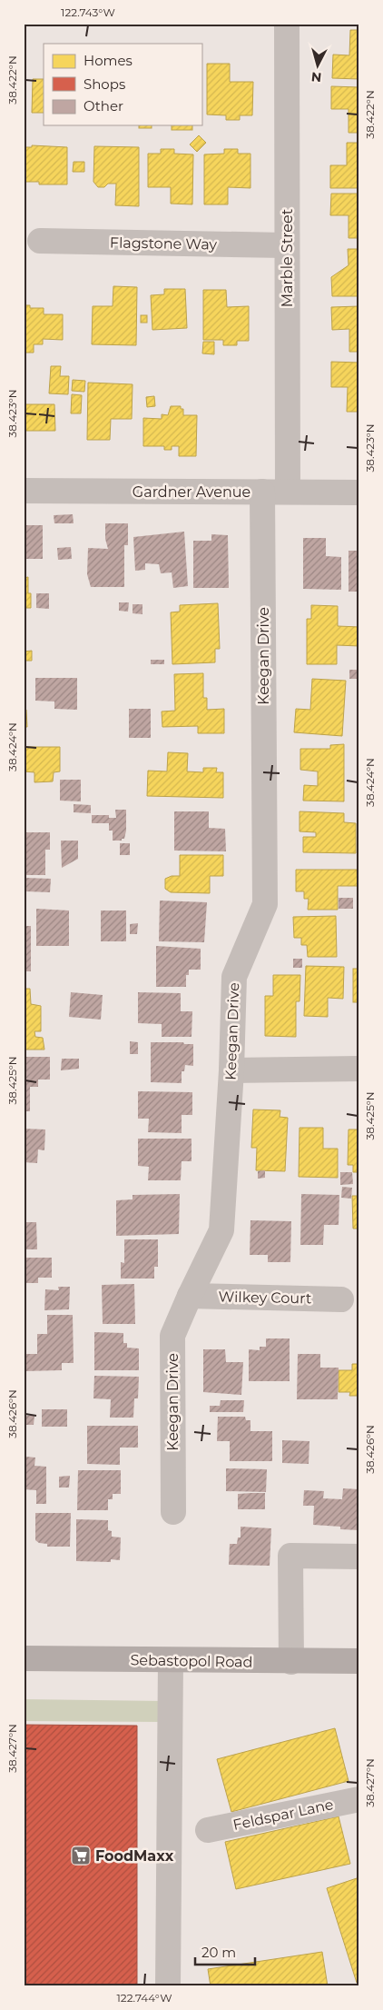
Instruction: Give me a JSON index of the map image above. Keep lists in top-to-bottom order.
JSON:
{
  "streets": {
    "main road": ["Sebastopol Road"],
    "street": [
      "Flagstone Way",
      "Marble Street",
      "Gardner Avenue",
      "Keegan Drive",
      "Wilkey Court",
      "Feldspar Lane"
    ]
  },
  "crossings": [
    ["Flagstone Way", "Marble Street"],
    ["Marble Street", "Gardner Avenue"],
    ["Gardner Avenue", "Keegan Drive"],
    ["Keegan Drive", "Wilkey Court"]
  ],
  "places": {
    "supermarket": ["FoodMaxx"]
  },
  "legend": ["Homes", "Shops", "Other"],
  "scale_bar": "20 m",
  "north": "bottom",
  "coordinates": [
    "122.743°W",
    "38.422°N",
    "38.423°N",
    "38.424°N",
    "38.425°N",
    "38.426°N",
    "38.427°N",
    "122.744°W"
  ]
}
